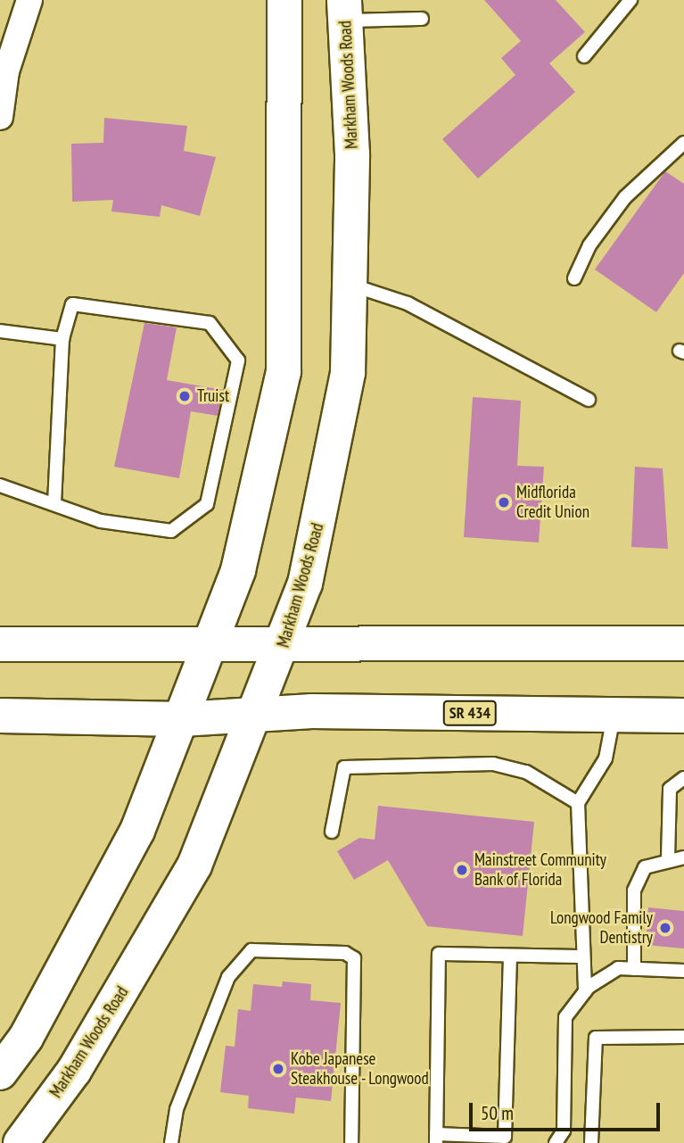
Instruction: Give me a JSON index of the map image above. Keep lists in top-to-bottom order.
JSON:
{
  "streets": {
    "main road": ["Markham Woods Road", "SR 434"]
  },
  "crossings": [
    ["Markham Woods Road", "SR 434"]
  ],
  "places": [
    "Truist",
    "Midflorida Credit Union",
    "Mainstreet Community Bank of Florida",
    "Longwood Family Dentistry",
    "Kobe Japanese Steakhouse - Longwood"
  ],
  "scale_bar": "50 m"
}
